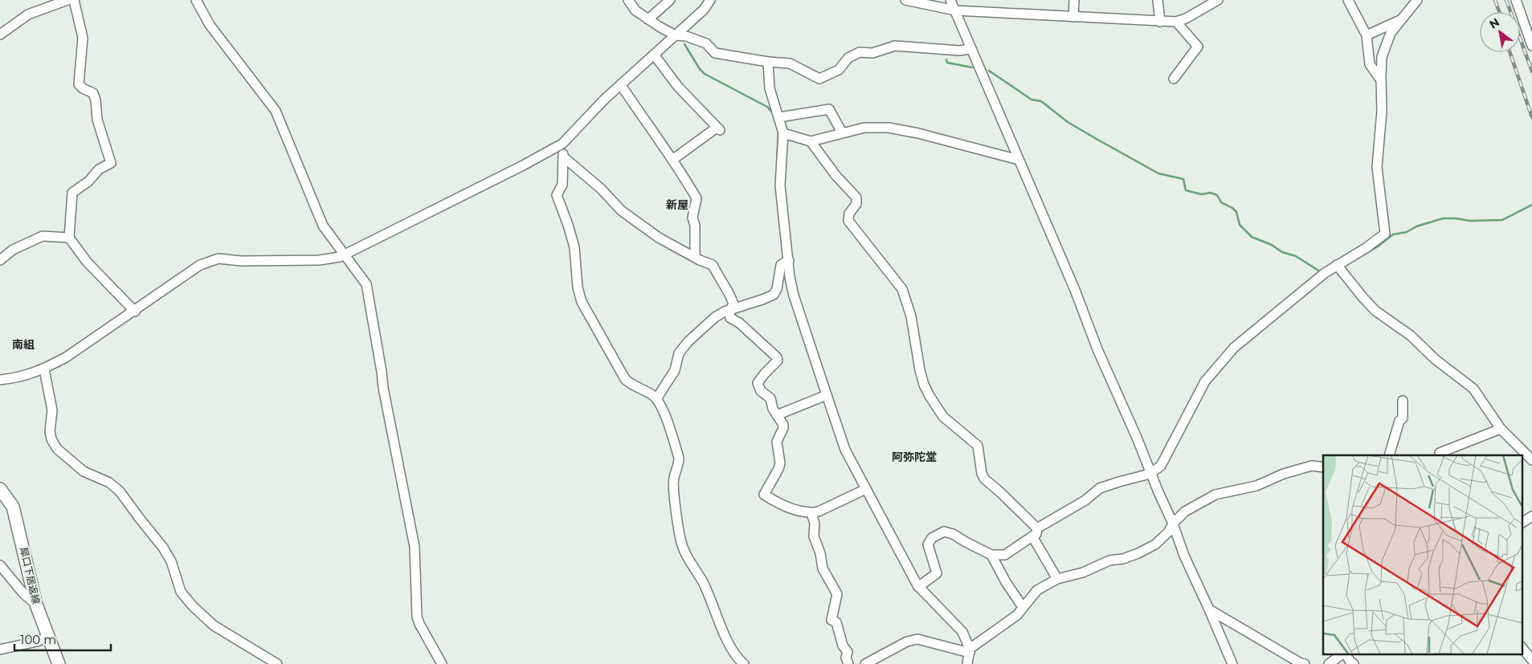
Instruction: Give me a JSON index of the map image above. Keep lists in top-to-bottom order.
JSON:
{
  "streets": {
    "main road": ["犀口下居返線"]
  },
  "districts": ["新屋", "南組", "阿弥陀堂"],
  "scale_bar": "100 m",
  "north": "top left"
}
